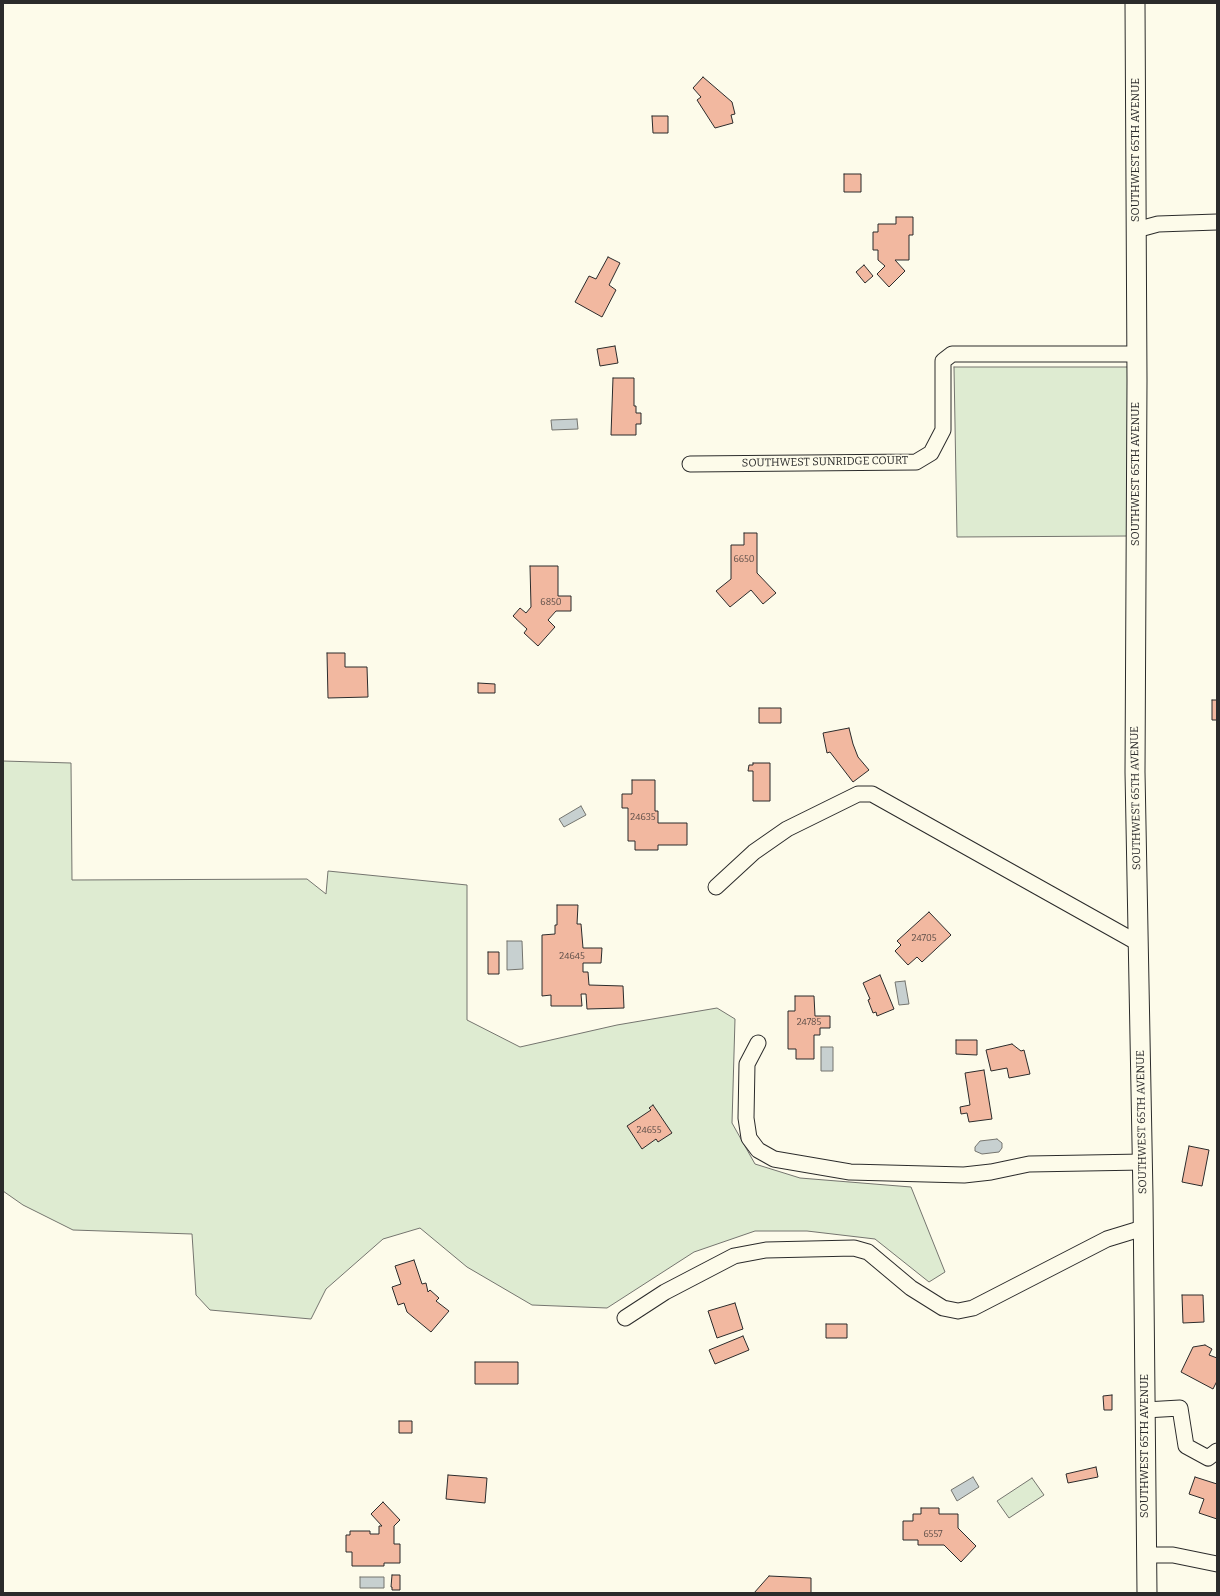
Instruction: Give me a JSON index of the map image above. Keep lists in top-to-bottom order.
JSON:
{
  "streets": {
    "main road": ["SOUTHWEST 65TH AVENUE"],
    "street": ["SOUTHWEST SUNRIDGE COURT"]
  },
  "crossings": [
    ["SOUTHWEST 65TH AVENUE", "SOUTHWEST SUNRIDGE COURT"]
  ],
  "house_numbers": [
    "6650",
    "6850",
    "24635",
    "24705",
    "24645",
    "24785",
    "24655",
    "6557"
  ]
}
